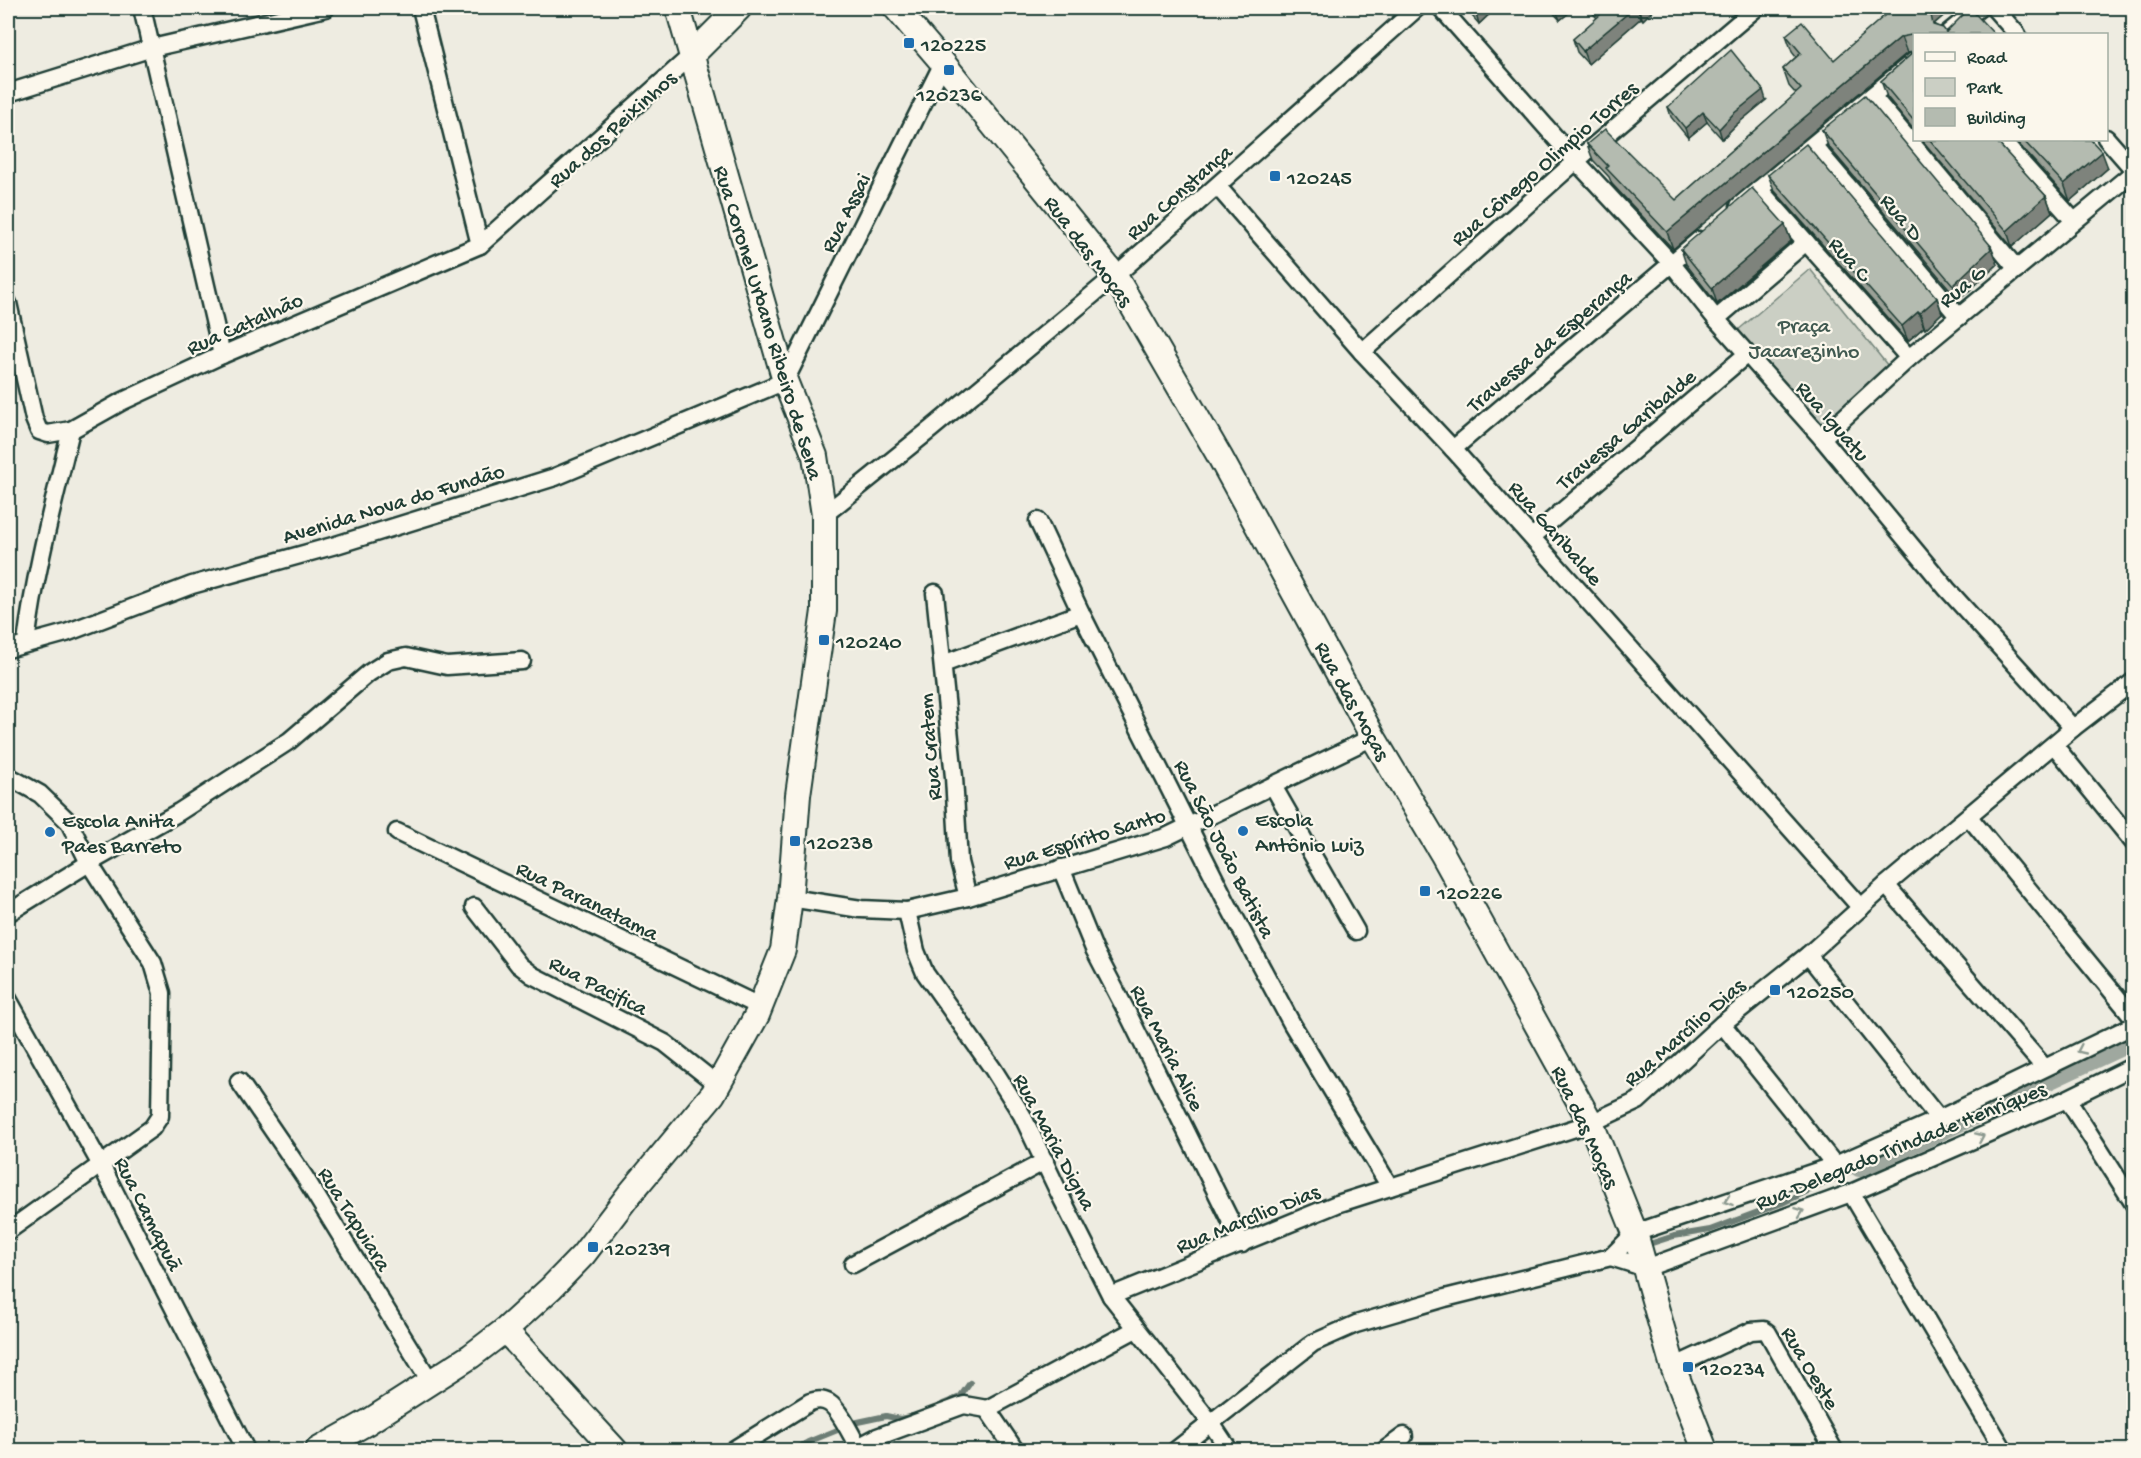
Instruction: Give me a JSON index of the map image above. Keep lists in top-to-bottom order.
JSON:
{
  "streets": {
    "street": [
      "Rua dos Peixinhos",
      "Rua Cônego Olimpio Torres",
      "Rua Constança",
      "Rua Assai",
      "Rua D",
      "Rua das Moças",
      "Rua C",
      "Rua G",
      "Rua Catalhão",
      "Rua Coronel Urbano Ribeiro de Sena",
      "Travessa da Esperança",
      "Rua Iguatu",
      "Travessa Garibalde",
      "Avenida Nova do Fundão",
      "Rua Garibalde",
      "Rua Cratem",
      "Rua Espírito Santo",
      "Rua São João Batista",
      "Rua Paranatama",
      "Rua Pacifica",
      "Rua Marcílio Dias",
      "Rua Maria Alice",
      "Rua Maria Digna",
      "Rua Delegado Trindade Henriques",
      "Rua Camapuã",
      "Rua Tapuiara",
      "Rua Oeste"
    ]
  },
  "crossings": [
    ["Rua dos Peixinhos", "Rua Catalhão"],
    ["Rua dos Peixinhos", "Rua Coronel Urbano Ribeiro de Sena"],
    ["Rua Cônego Olimpio Torres", "Rua Iguatu"],
    ["Rua Cônego Olimpio Torres", "Rua Garibalde"],
    ["Rua Constança", "Rua das Moças"],
    ["Rua Constança", "Rua Coronel Urbano Ribeiro de Sena"],
    ["Rua Constança", "Rua Garibalde"],
    ["Rua Assai", "Rua das Moças"],
    ["Rua Assai", "Rua Coronel Urbano Ribeiro de Sena"],
    ["Rua Assai", "Avenida Nova do Fundão"],
    ["Rua D", "Rua G"],
    ["Rua D", "Travessa da Esperança"],
    ["Rua das Moças", "Rua Espírito Santo"],
    ["Rua das Moças", "Rua Marcílio Dias"],
    ["Rua das Moças", "Rua Delegado Trindade Henriques"],
    ["Rua das Moças", "Rua Oeste"],
    ["Rua C", "Rua G"],
    ["Rua C", "Travessa da Esperança"],
    ["Rua G", "Rua Iguatu"],
    ["Rua Coronel Urbano Ribeiro de Sena", "Avenida Nova do Fundão"],
    ["Rua Coronel Urbano Ribeiro de Sena", "Rua Espírito Santo"],
    ["Rua Coronel Urbano Ribeiro de Sena", "Rua Paranatama"],
    ["Rua Coronel Urbano Ribeiro de Sena", "Rua Pacifica"],
    ["Rua Coronel Urbano Ribeiro de Sena", "Rua Tapuiara"],
    ["Travessa da Esperança", "Rua Iguatu"],
    ["Travessa da Esperança", "Rua Garibalde"],
    ["Rua Iguatu", "Travessa Garibalde"],
    ["Rua Iguatu", "Rua Marcílio Dias"],
    ["Travessa Garibalde", "Rua Garibalde"],
    ["Rua Garibalde", "Rua Marcílio Dias"],
    ["Rua Cratem", "Rua Espírito Santo"],
    ["Rua Espírito Santo", "Rua São João Batista"],
    ["Rua Espírito Santo", "Rua Maria Alice"],
    ["Rua Espírito Santo", "Rua Maria Digna"],
    ["Rua São João Batista", "Rua Marcílio Dias"],
    ["Rua Marcílio Dias", "Rua Maria Alice"],
    ["Rua Marcílio Dias", "Rua Maria Digna"],
    ["Rua Marcílio Dias", "Rua Delegado Trindade Henriques"]
  ],
  "parks": ["Praça Jacarezinho"],
  "places": {
    "transit": [
      "120225",
      "120236",
      "120245",
      "120240",
      "120238",
      "120226",
      "120250",
      "120239",
      "120234"
    ],
    "other": ["Escola Antônio Luiz", "Escola Anita Paes Barreto"]
  },
  "legend": ["Road", "Park", "Building"]
}
